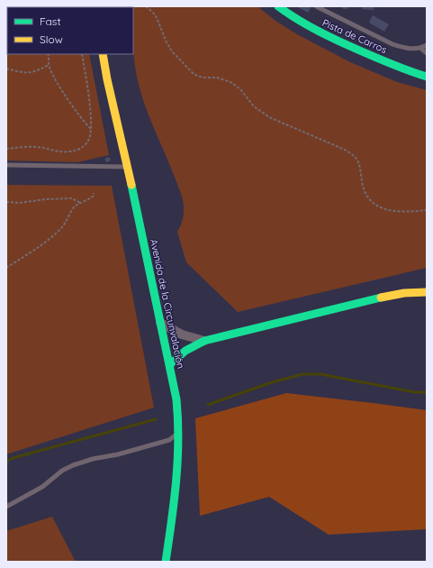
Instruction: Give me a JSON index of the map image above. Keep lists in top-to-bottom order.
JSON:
{
  "streets": {
    "main road": ["Pista de Carros", "Avenida de la Circunvalación"]
  },
  "legend": ["Fast", "Slow"]
}
